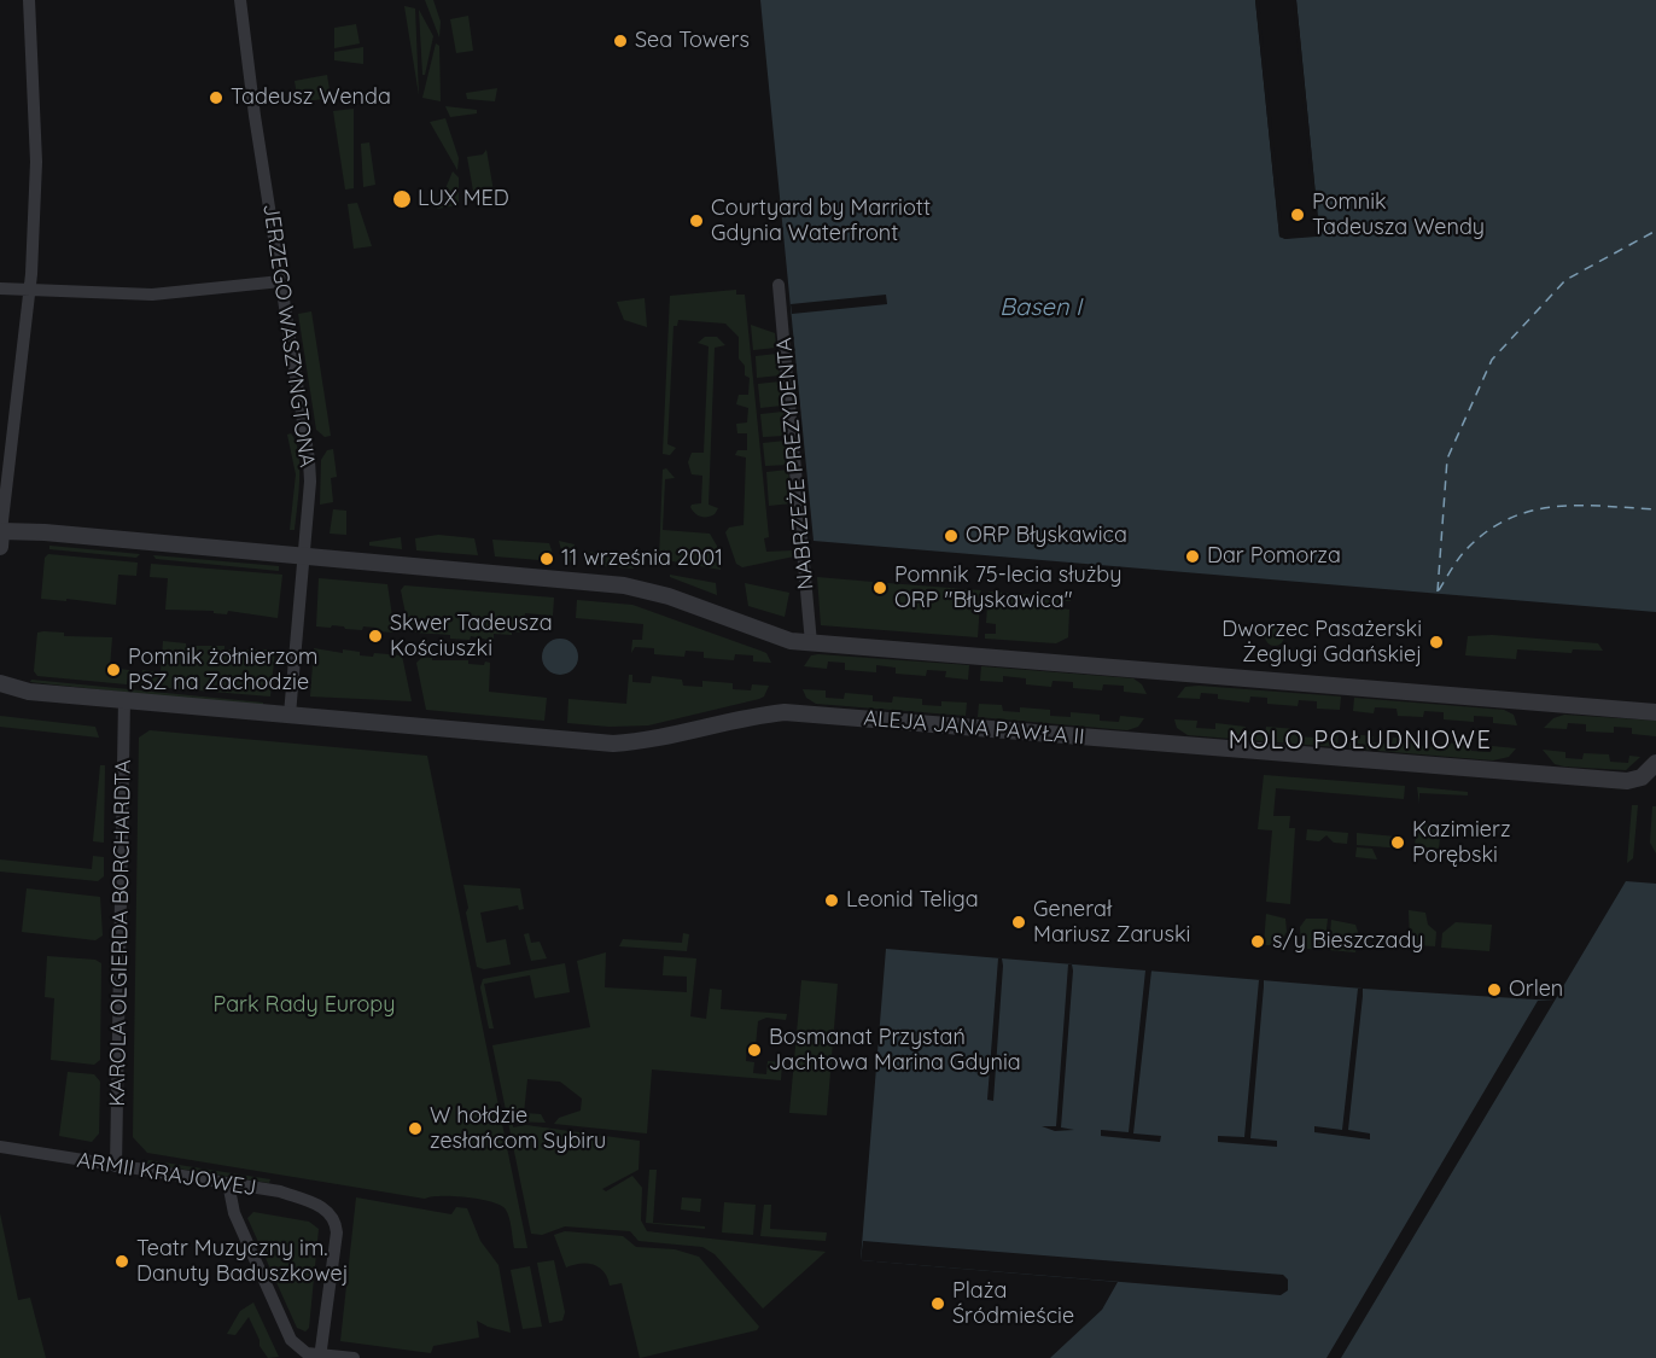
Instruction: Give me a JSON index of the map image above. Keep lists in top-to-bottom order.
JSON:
{
  "streets": {
    "street": [
      "JERZEGO WASZYNGTONA",
      "NABRZEŻE PREZYDENTA",
      "ALEJA JANA PAWŁA II",
      "KAROLA OLGIERDA BORCHARDTA",
      "ARMII KRAJOWEJ"
    ]
  },
  "crossings": [
    ["JERZEGO WASZYNGTONA", "ALEJA JANA PAWŁA II"],
    ["KAROLA OLGIERDA BORCHARDTA", "ARMII KRAJOWEJ"]
  ],
  "districts": ["MOLO POŁUDNIOWE"],
  "water": ["Basen I"],
  "parks": ["Park Rady Europy"],
  "places": [
    "Sea Towers",
    "Tadeusz Wenda",
    "LUX MED",
    "Pomnik Tadeusza Wendy",
    "Courtyard by Marriott Gdynia Waterfront",
    "ORP Błyskawica",
    "Dar Pomorza",
    "11 września 2001",
    "Pomnik 75-lecia służby ORP \"Błyskawica\"",
    "Skwer Tadeusza Kościuszki",
    "Dworzec Pasażerski Żeglugi Gdańskiej",
    "Pomnik żołnierzom PSZ na Zachodzie",
    "Kazimierz Porębski",
    "Leonid Teliga",
    "Generał Mariusz Zaruski",
    "s/y Bieszczady",
    "Orlen",
    "Bosmanat Przystań Jachtowa Marina Gdynia",
    "W hołdzie zesłańcom Sybiru",
    "Teatr Muzyczny im. Danuty Baduszkowej",
    "Plaża Śródmieście"
  ]
}
